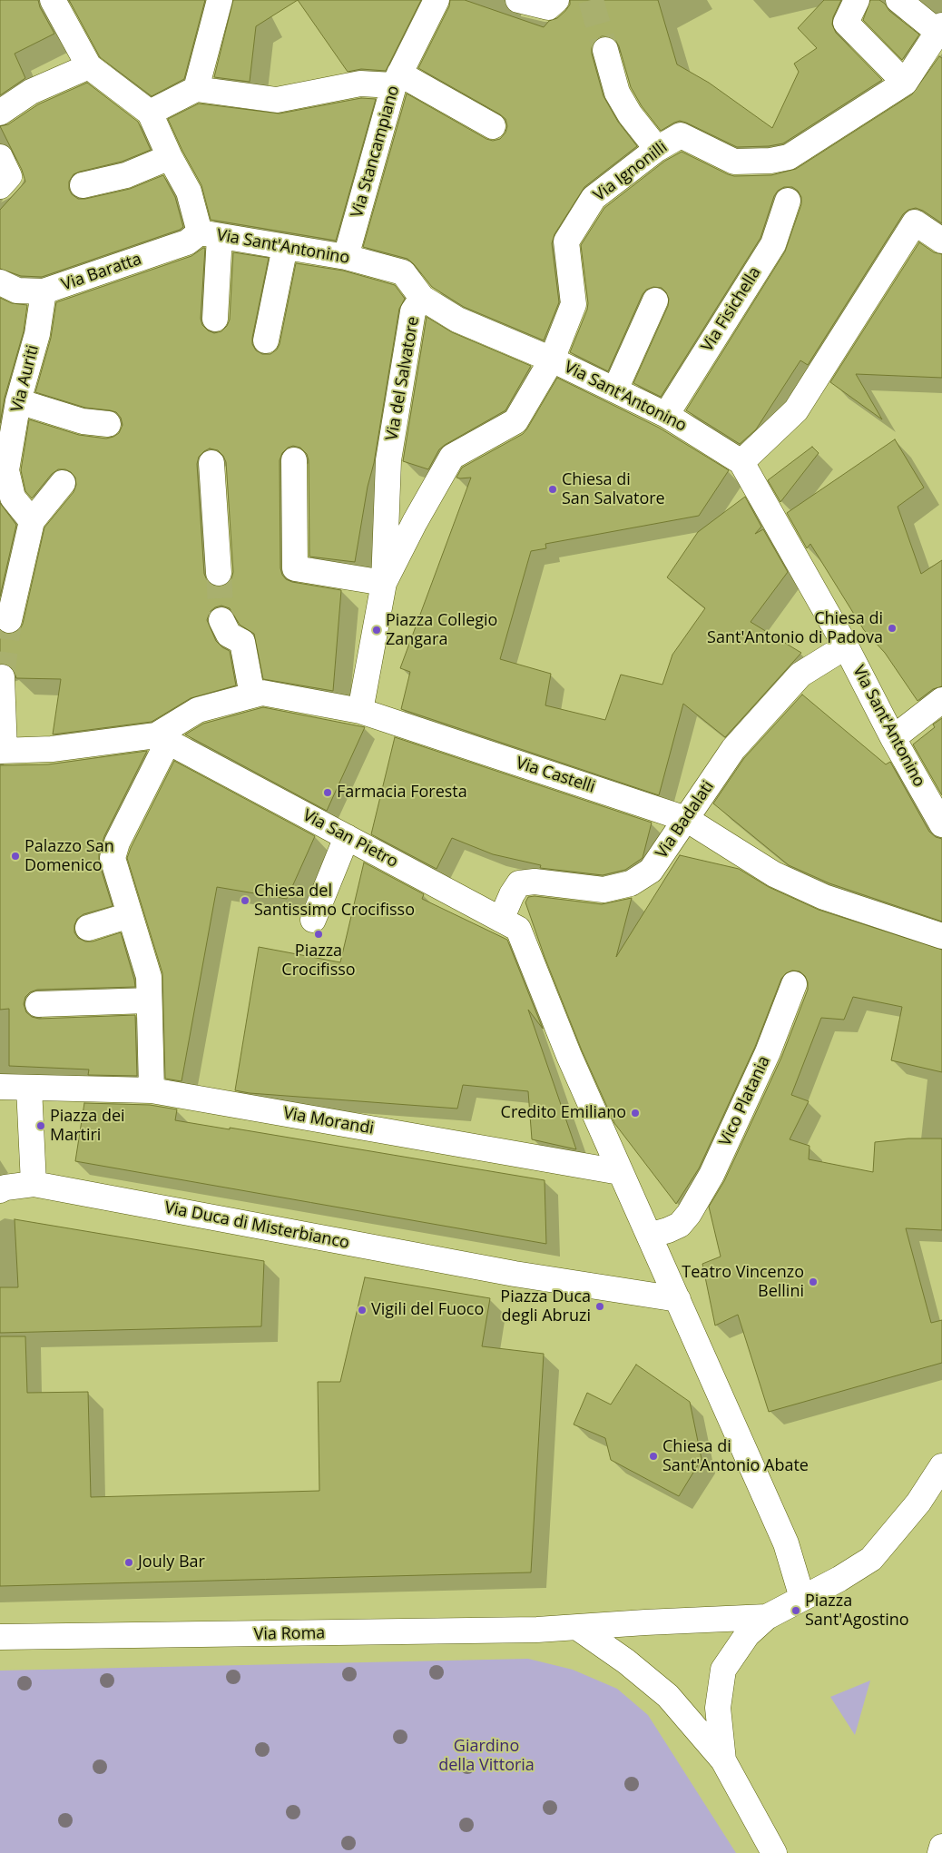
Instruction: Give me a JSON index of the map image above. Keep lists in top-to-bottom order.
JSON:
{
  "streets": {
    "street": [
      "Via Stancampiano",
      "Via Ignonilli",
      "Via Sant'Antonino",
      "Via Baratta",
      "Via Fisichella",
      "Via Auriti",
      "Via del Salvatore",
      "Via Castelli",
      "Via Badalati",
      "Via San Pietro",
      "Vico Platania",
      "Via Morandi",
      "Via Duca di Misterbianco",
      "Via Roma"
    ]
  },
  "crossings": [
    ["Via Stancampiano", "Via Sant'Antonino"],
    ["Via Ignonilli", "Via Sant'Antonino"],
    ["Via Ignonilli", "Via del Salvatore"],
    ["Via Sant'Antonino", "Via Baratta"],
    ["Via Sant'Antonino", "Via Fisichella"],
    ["Via Sant'Antonino", "Via del Salvatore"],
    ["Via Sant'Antonino", "Via Badalati"],
    ["Via Baratta", "Via Auriti"],
    ["Via Castelli", "Via Badalati"],
    ["Via Castelli", "Via San Pietro"],
    ["Via Badalati", "Via San Pietro"],
    ["Via San Pietro", "Vico Platania"],
    ["Via San Pietro", "Via Morandi"],
    ["Via San Pietro", "Via Duca di Misterbianco"]
  ],
  "parks": ["Giardino della Vittoria"],
  "places": [
    "Chiesa di San Salvatore",
    "Chiesa di Sant'Antonio di Padova",
    "Piazza Collegio Zangara",
    "Farmacia Foresta",
    "Palazzo San Domenico",
    "Chiesa del Santissimo Crocifisso",
    "Piazza Crocifisso",
    "Credito Emiliano",
    "Piazza dei Martiri",
    "Teatro Vincenzo Bellini",
    "Piazza Duca degli Abruzi",
    "Vigili del Fuoco",
    "Chiesa di Sant'Antonio Abate",
    "Jouly Bar",
    "Piazza Sant'Agostino"
  ]
}
